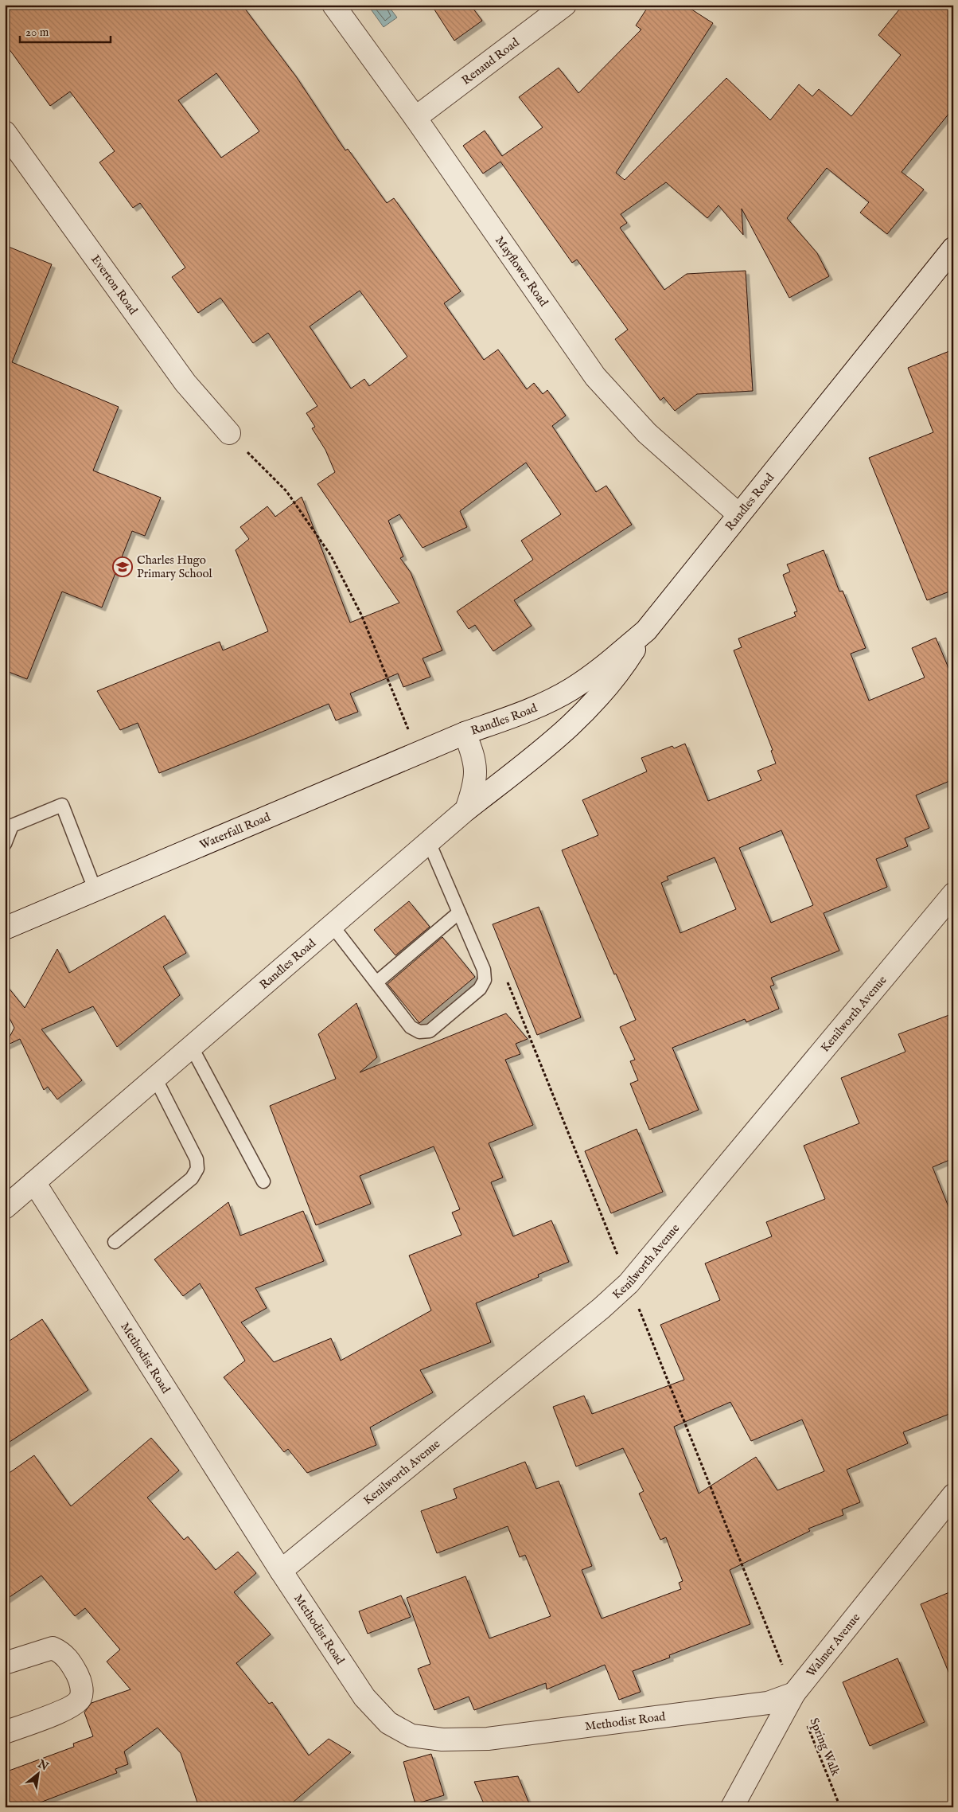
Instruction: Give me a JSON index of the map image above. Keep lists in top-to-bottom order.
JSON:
{
  "streets": {
    "street": [
      "Renaud Road",
      "Mayflower Road",
      "Everton Road",
      "Randles Road",
      "Waterfall Road",
      "Kenilworth Avenue",
      "Methodist Road",
      "Walmer Avenue"
    ],
    "path": ["Spring Walk"]
  },
  "crossings": [
    ["Renaud Road", "Mayflower Road"],
    ["Mayflower Road", "Randles Road"],
    ["Randles Road", "Waterfall Road"],
    ["Randles Road", "Methodist Road"],
    ["Kenilworth Avenue", "Methodist Road"],
    ["Kenilworth Avenue", "Spring Walk"],
    ["Methodist Road", "Walmer Avenue"],
    ["Methodist Road", "Spring Walk"],
    ["Walmer Avenue", "Spring Walk"]
  ],
  "places": {
    "school or university": ["Charles Hugo Primary School"]
  },
  "scale_bar": "20 m",
  "north": "top right"
}
